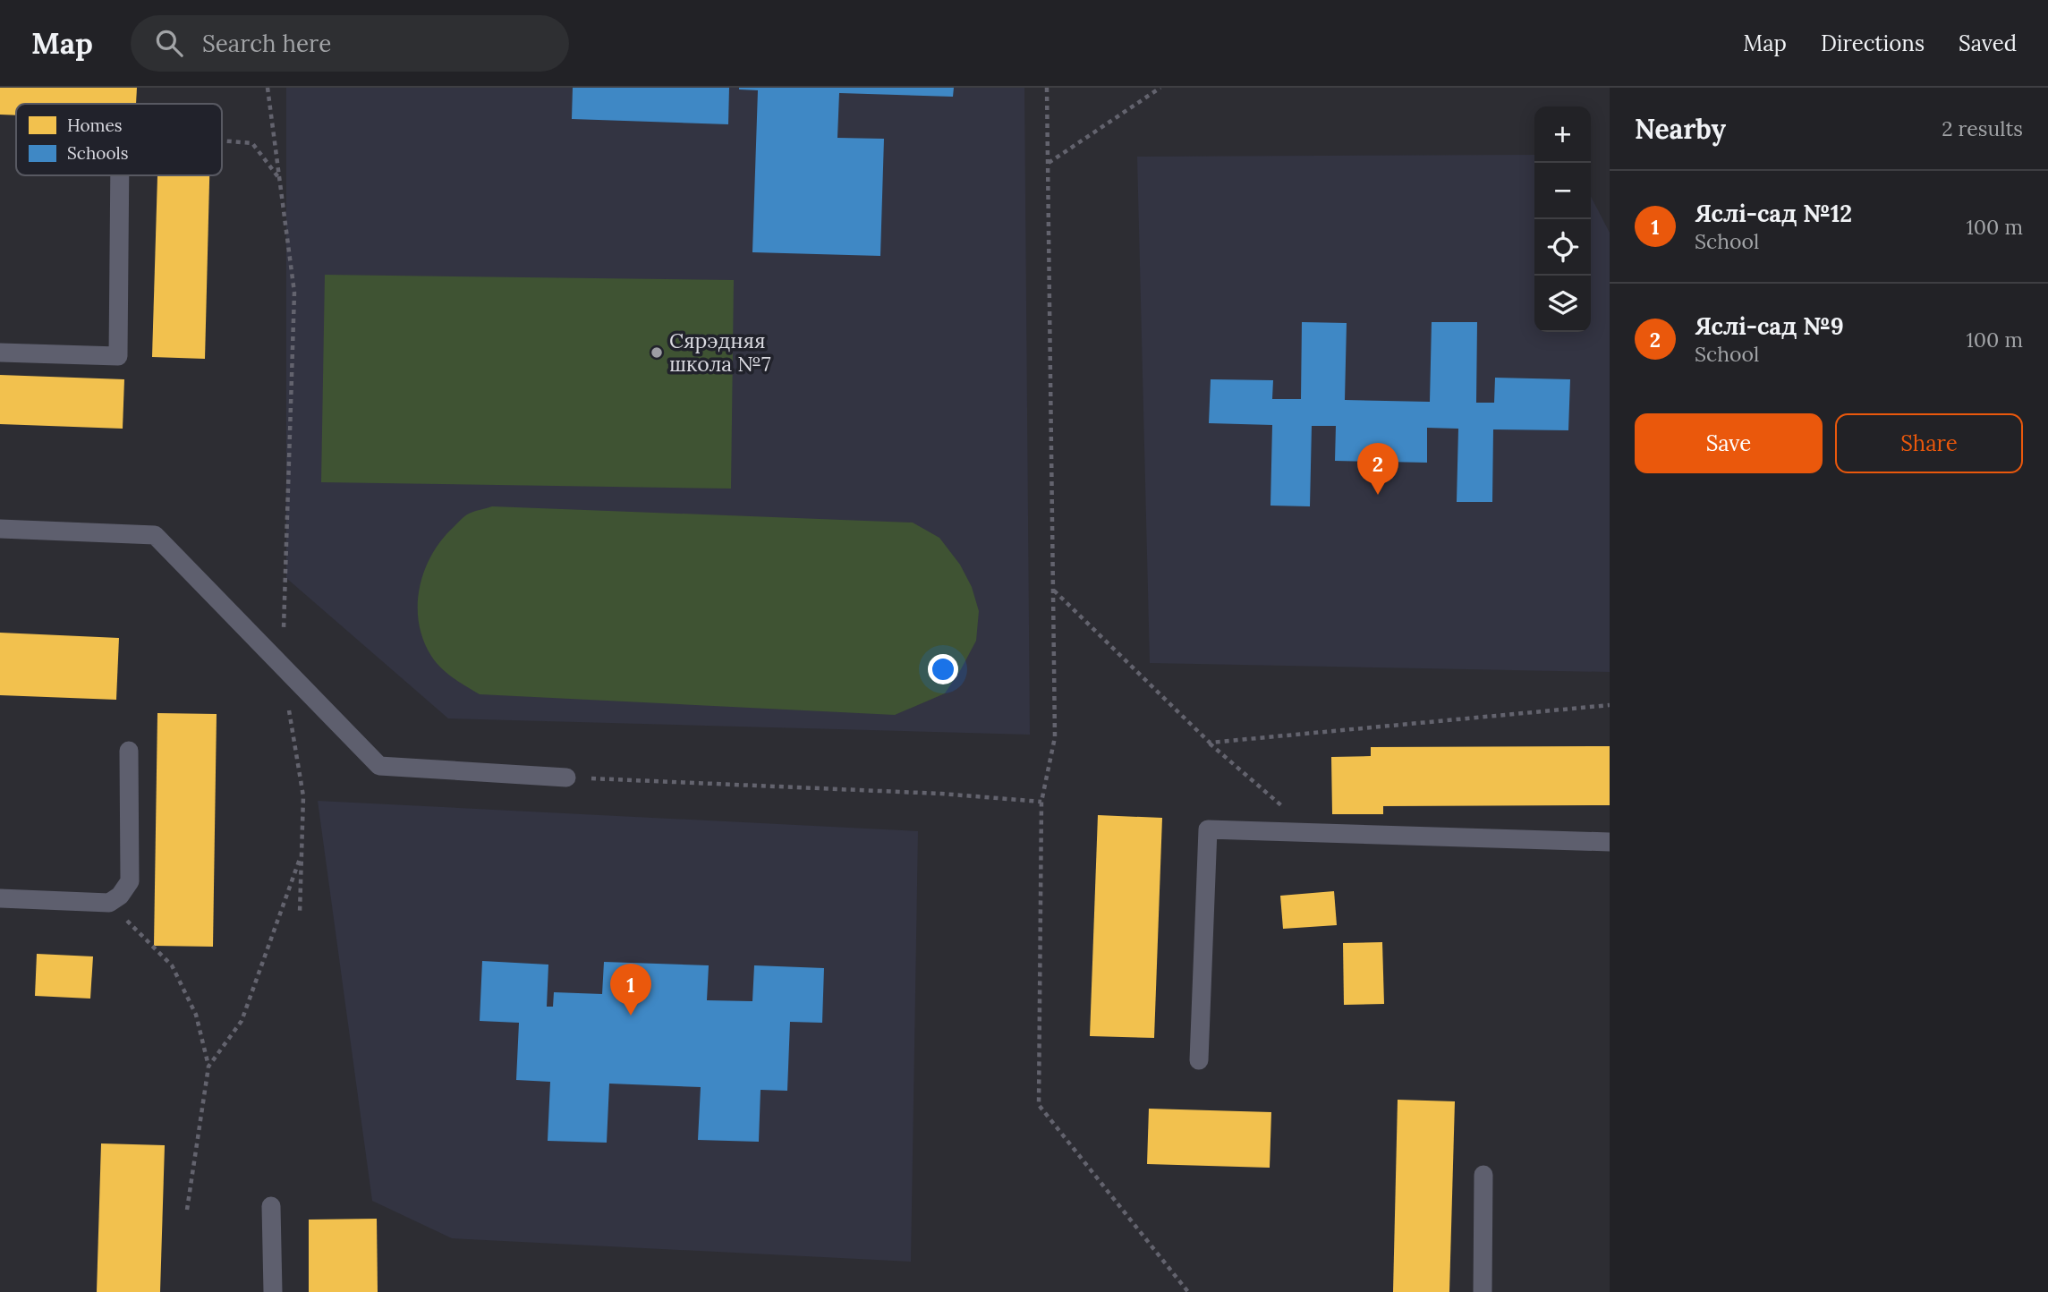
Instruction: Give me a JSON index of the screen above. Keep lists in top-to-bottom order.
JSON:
{
  "places": ["Сярэдняя школа №7"],
  "legend": ["Homes", "Schools"],
  "page": {
    "header": "Map",
    "search": "Search here",
    "nav": ["Map", "Directions", "Saved"],
    "heading": ["Nearby", "2 results"],
    "map_buttons": ["+", "−"],
    "list": [
      {
        "mark": "1",
        "name": "Яслі-сад №12",
        "note": "School",
        "value": "100 m"
      },
      {
        "mark": "2",
        "name": "Яслі-сад №9",
        "note": "School",
        "value": "100 m"
      }
    ],
    "buttons": ["Save", "Share"],
    "pins": ["2", "1"]
  }
}
